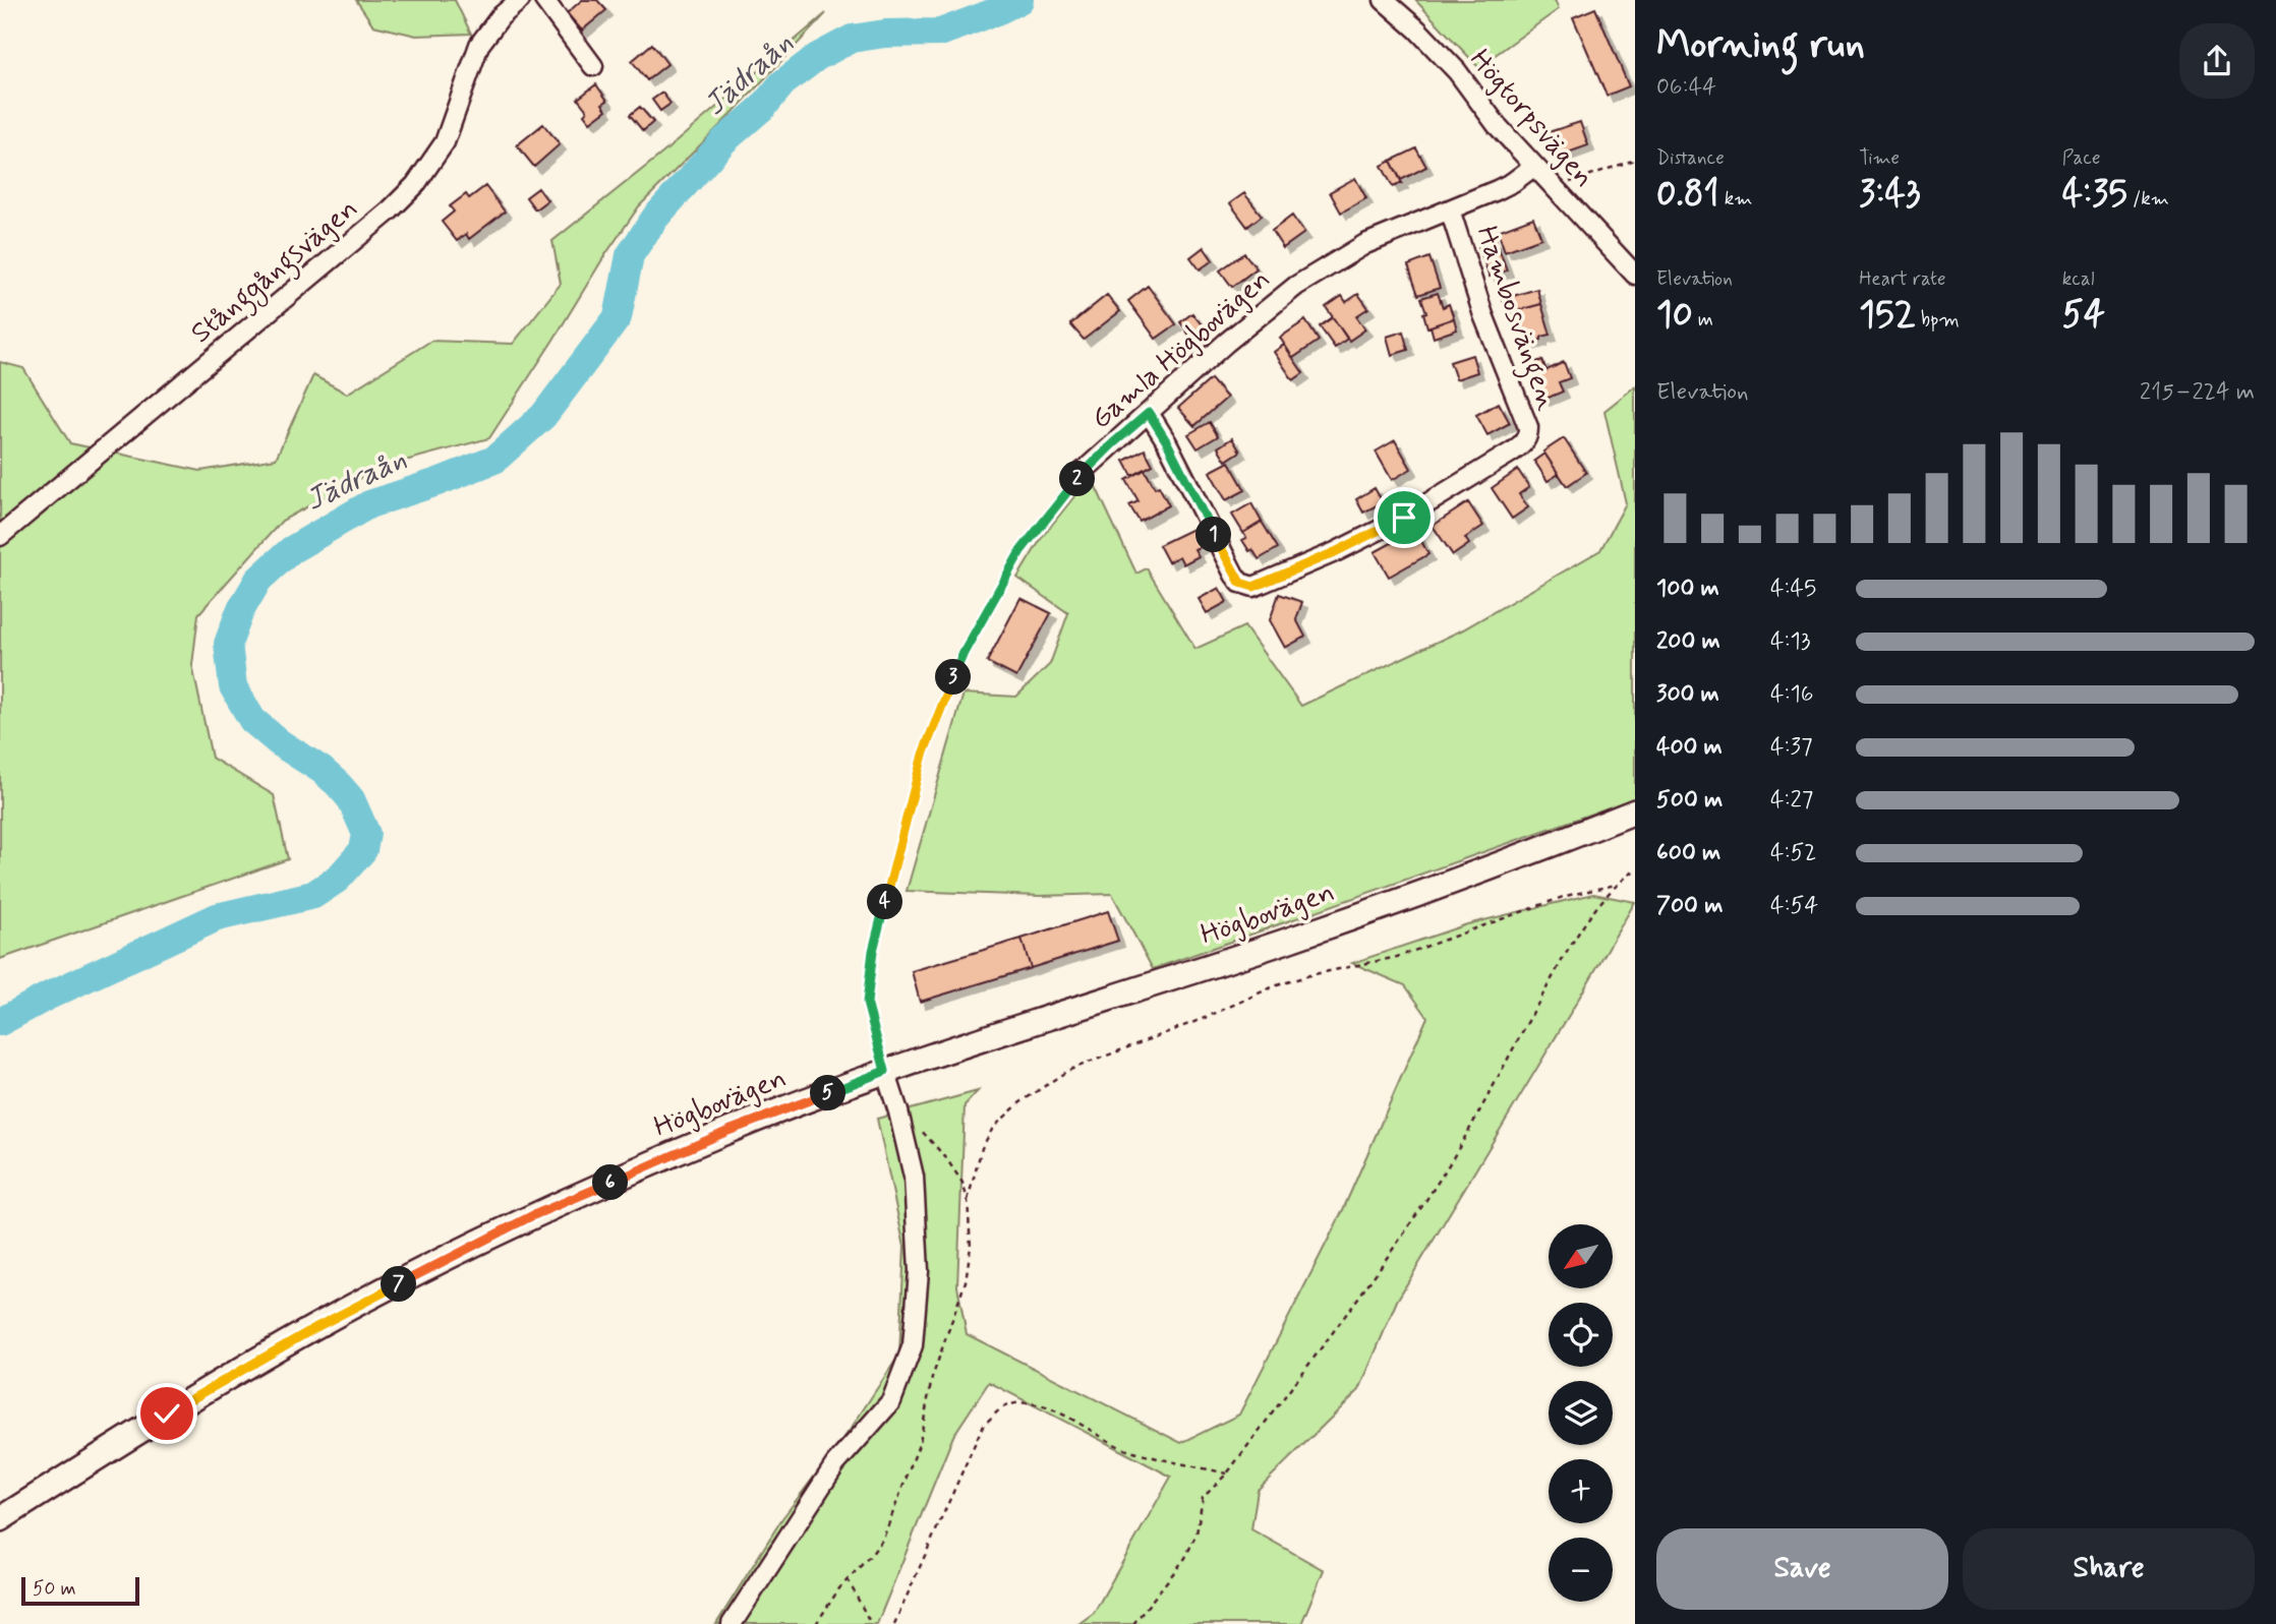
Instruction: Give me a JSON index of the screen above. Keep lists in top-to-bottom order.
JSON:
{
  "streets": {
    "main road": ["Högbovägen"],
    "street": [
      "Högtorpsvägen",
      "Stånggångsvägen",
      "Hambosvängen",
      "Gamla Högbovägen"
    ]
  },
  "crossings": [
    ["Högtorpsvägen", "Gamla Högbovägen"],
    ["Hambosvängen", "Gamla Högbovägen"],
    ["Gamla Högbovägen", "Högbovägen"]
  ],
  "water": ["Jädraån"],
  "scale_bar": "50 m",
  "north": "bottom left",
  "page": {
    "heading": ["Morning run", "06:44"],
    "stats": [
      ["Distance", "0.81 km"],
      ["Time", "3:43"],
      ["Pace", "4:35 /km"],
      ["Elevation", "10 m"],
      ["Heart rate", "152 bpm"],
      ["kcal", "54"]
    ],
    "chart": ["Elevation", "215–224 m"],
    "pins": [
      "2",
      "1",
      "3",
      "4",
      "5",
      "6",
      "7"
    ],
    "list": [
      {
        "name": "100 m",
        "note": "4:45"
      },
      {
        "name": "200 m",
        "note": "4:13"
      },
      {
        "name": "300 m",
        "note": "4:16"
      },
      {
        "name": "400 m",
        "note": "4:37"
      },
      {
        "name": "500 m",
        "note": "4:27"
      },
      {
        "name": "600 m",
        "note": "4:52"
      },
      {
        "name": "700 m",
        "note": "4:54"
      }
    ],
    "map_buttons": ["+", "−"],
    "buttons": ["Save", "Share"],
    "scale": "50 m"
  }
}
